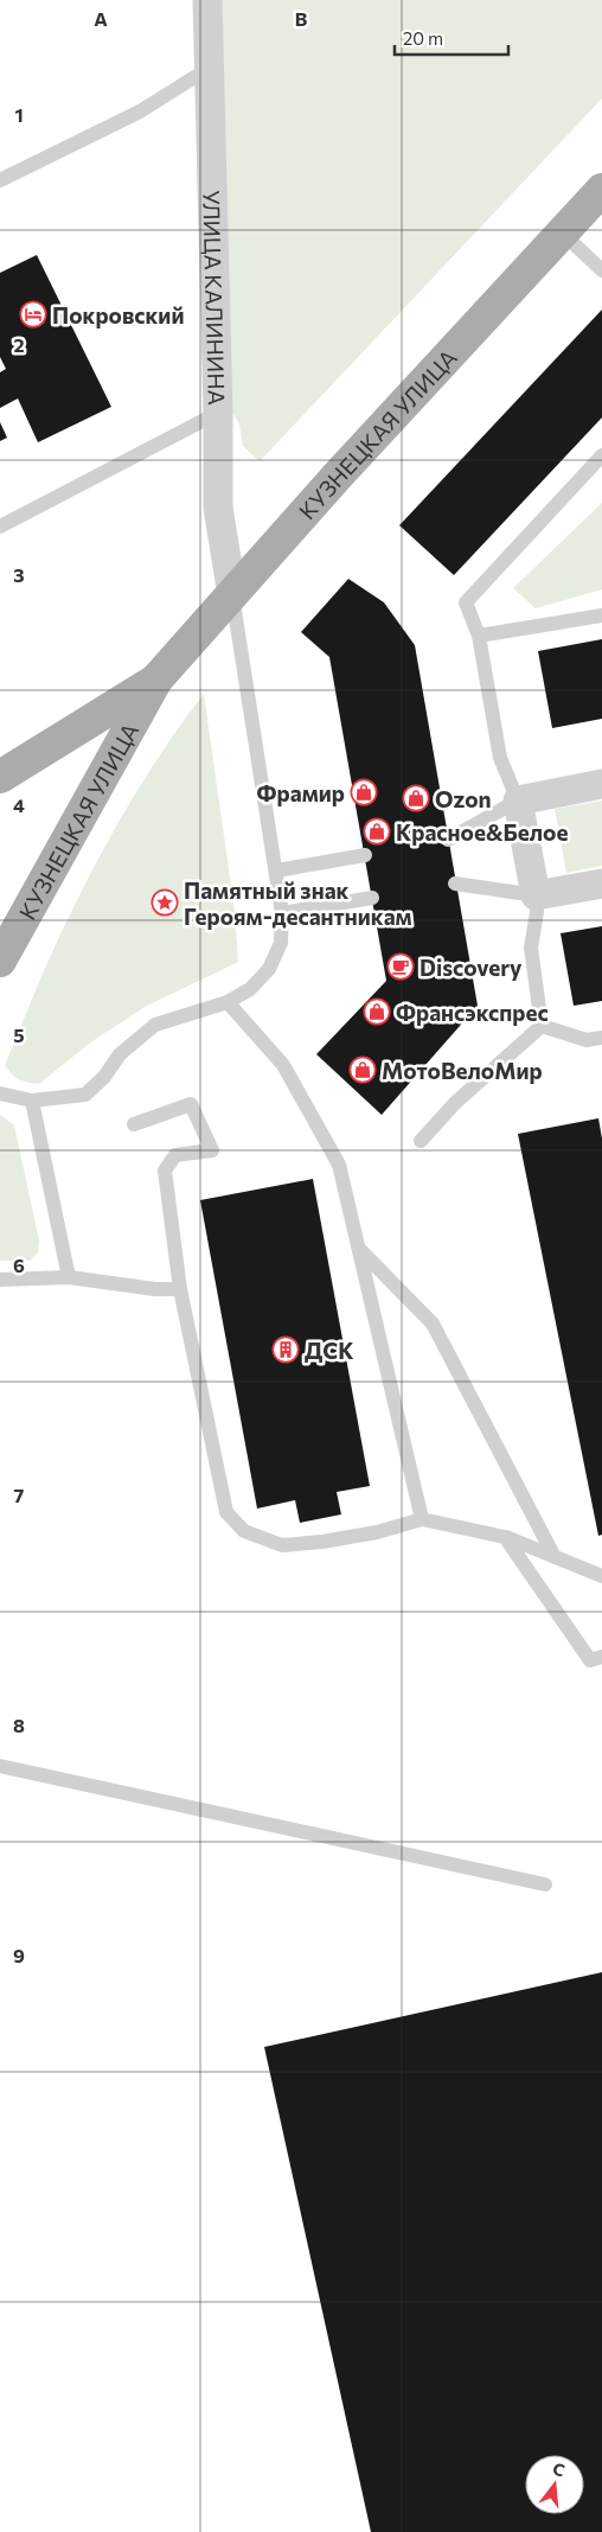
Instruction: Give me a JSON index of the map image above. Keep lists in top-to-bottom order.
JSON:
{
  "streets": {
    "main road": ["КУЗНЕЦКАЯ УЛИЦА"],
    "street": ["УЛИЦА КАЛИНИНА"]
  },
  "crossings": [
    ["УЛИЦА КАЛИНИНА", "КУЗНЕЦКАЯ УЛИЦА"]
  ],
  "places": {
    "hotel": ["Покровский"],
    "shop": [
      "Фрамир",
      "Ozon",
      "Красное&Белое",
      "Франсэкспрес",
      "МотоВелоМир"
    ],
    "place": ["Памятный знак Героям-десантникам"],
    "cafe": ["Discovery"],
    "building": ["ДСК"]
  },
  "scale_bar": "20 m",
  "north": "top",
  "grid": {
    "columns": ["A", "B"],
    "rows": [
      "1",
      "2",
      "3",
      "4",
      "5",
      "6",
      "7",
      "8",
      "9"
    ]
  }
}
